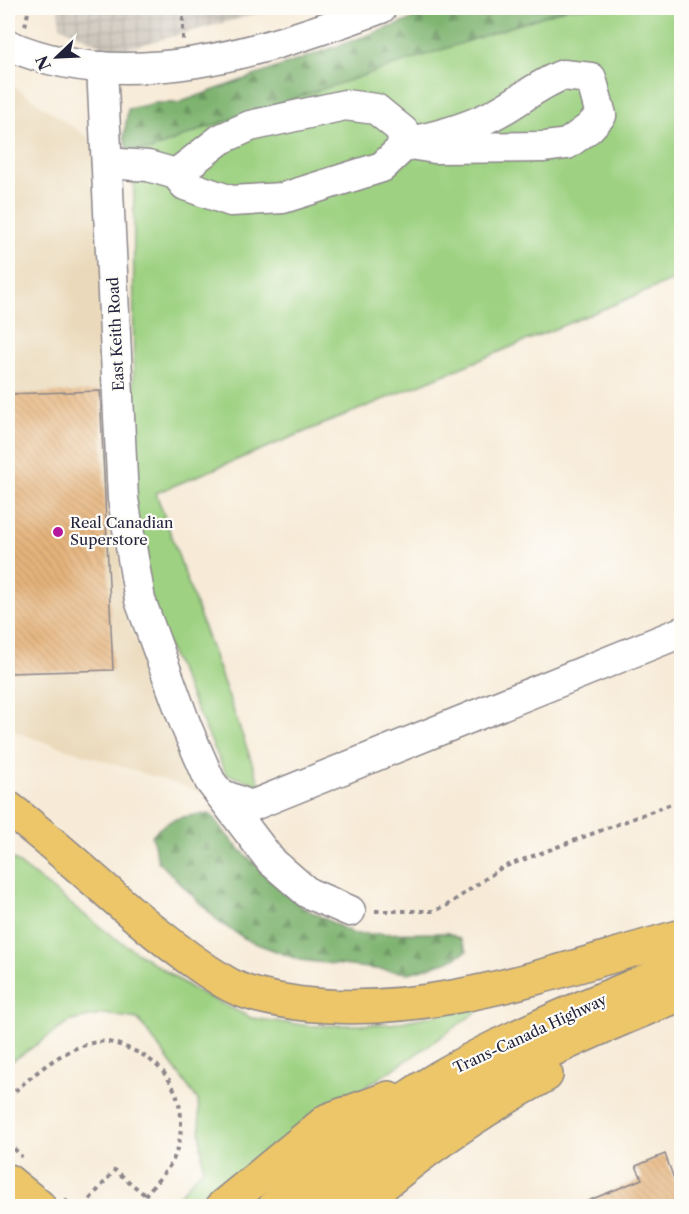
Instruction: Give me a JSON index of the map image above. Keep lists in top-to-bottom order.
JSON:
{
  "streets": {
    "main road": ["Trans-Canada Highway"],
    "street": ["East Keith Road"]
  },
  "places": ["Real Canadian Superstore"],
  "north": "bottom left"
}
